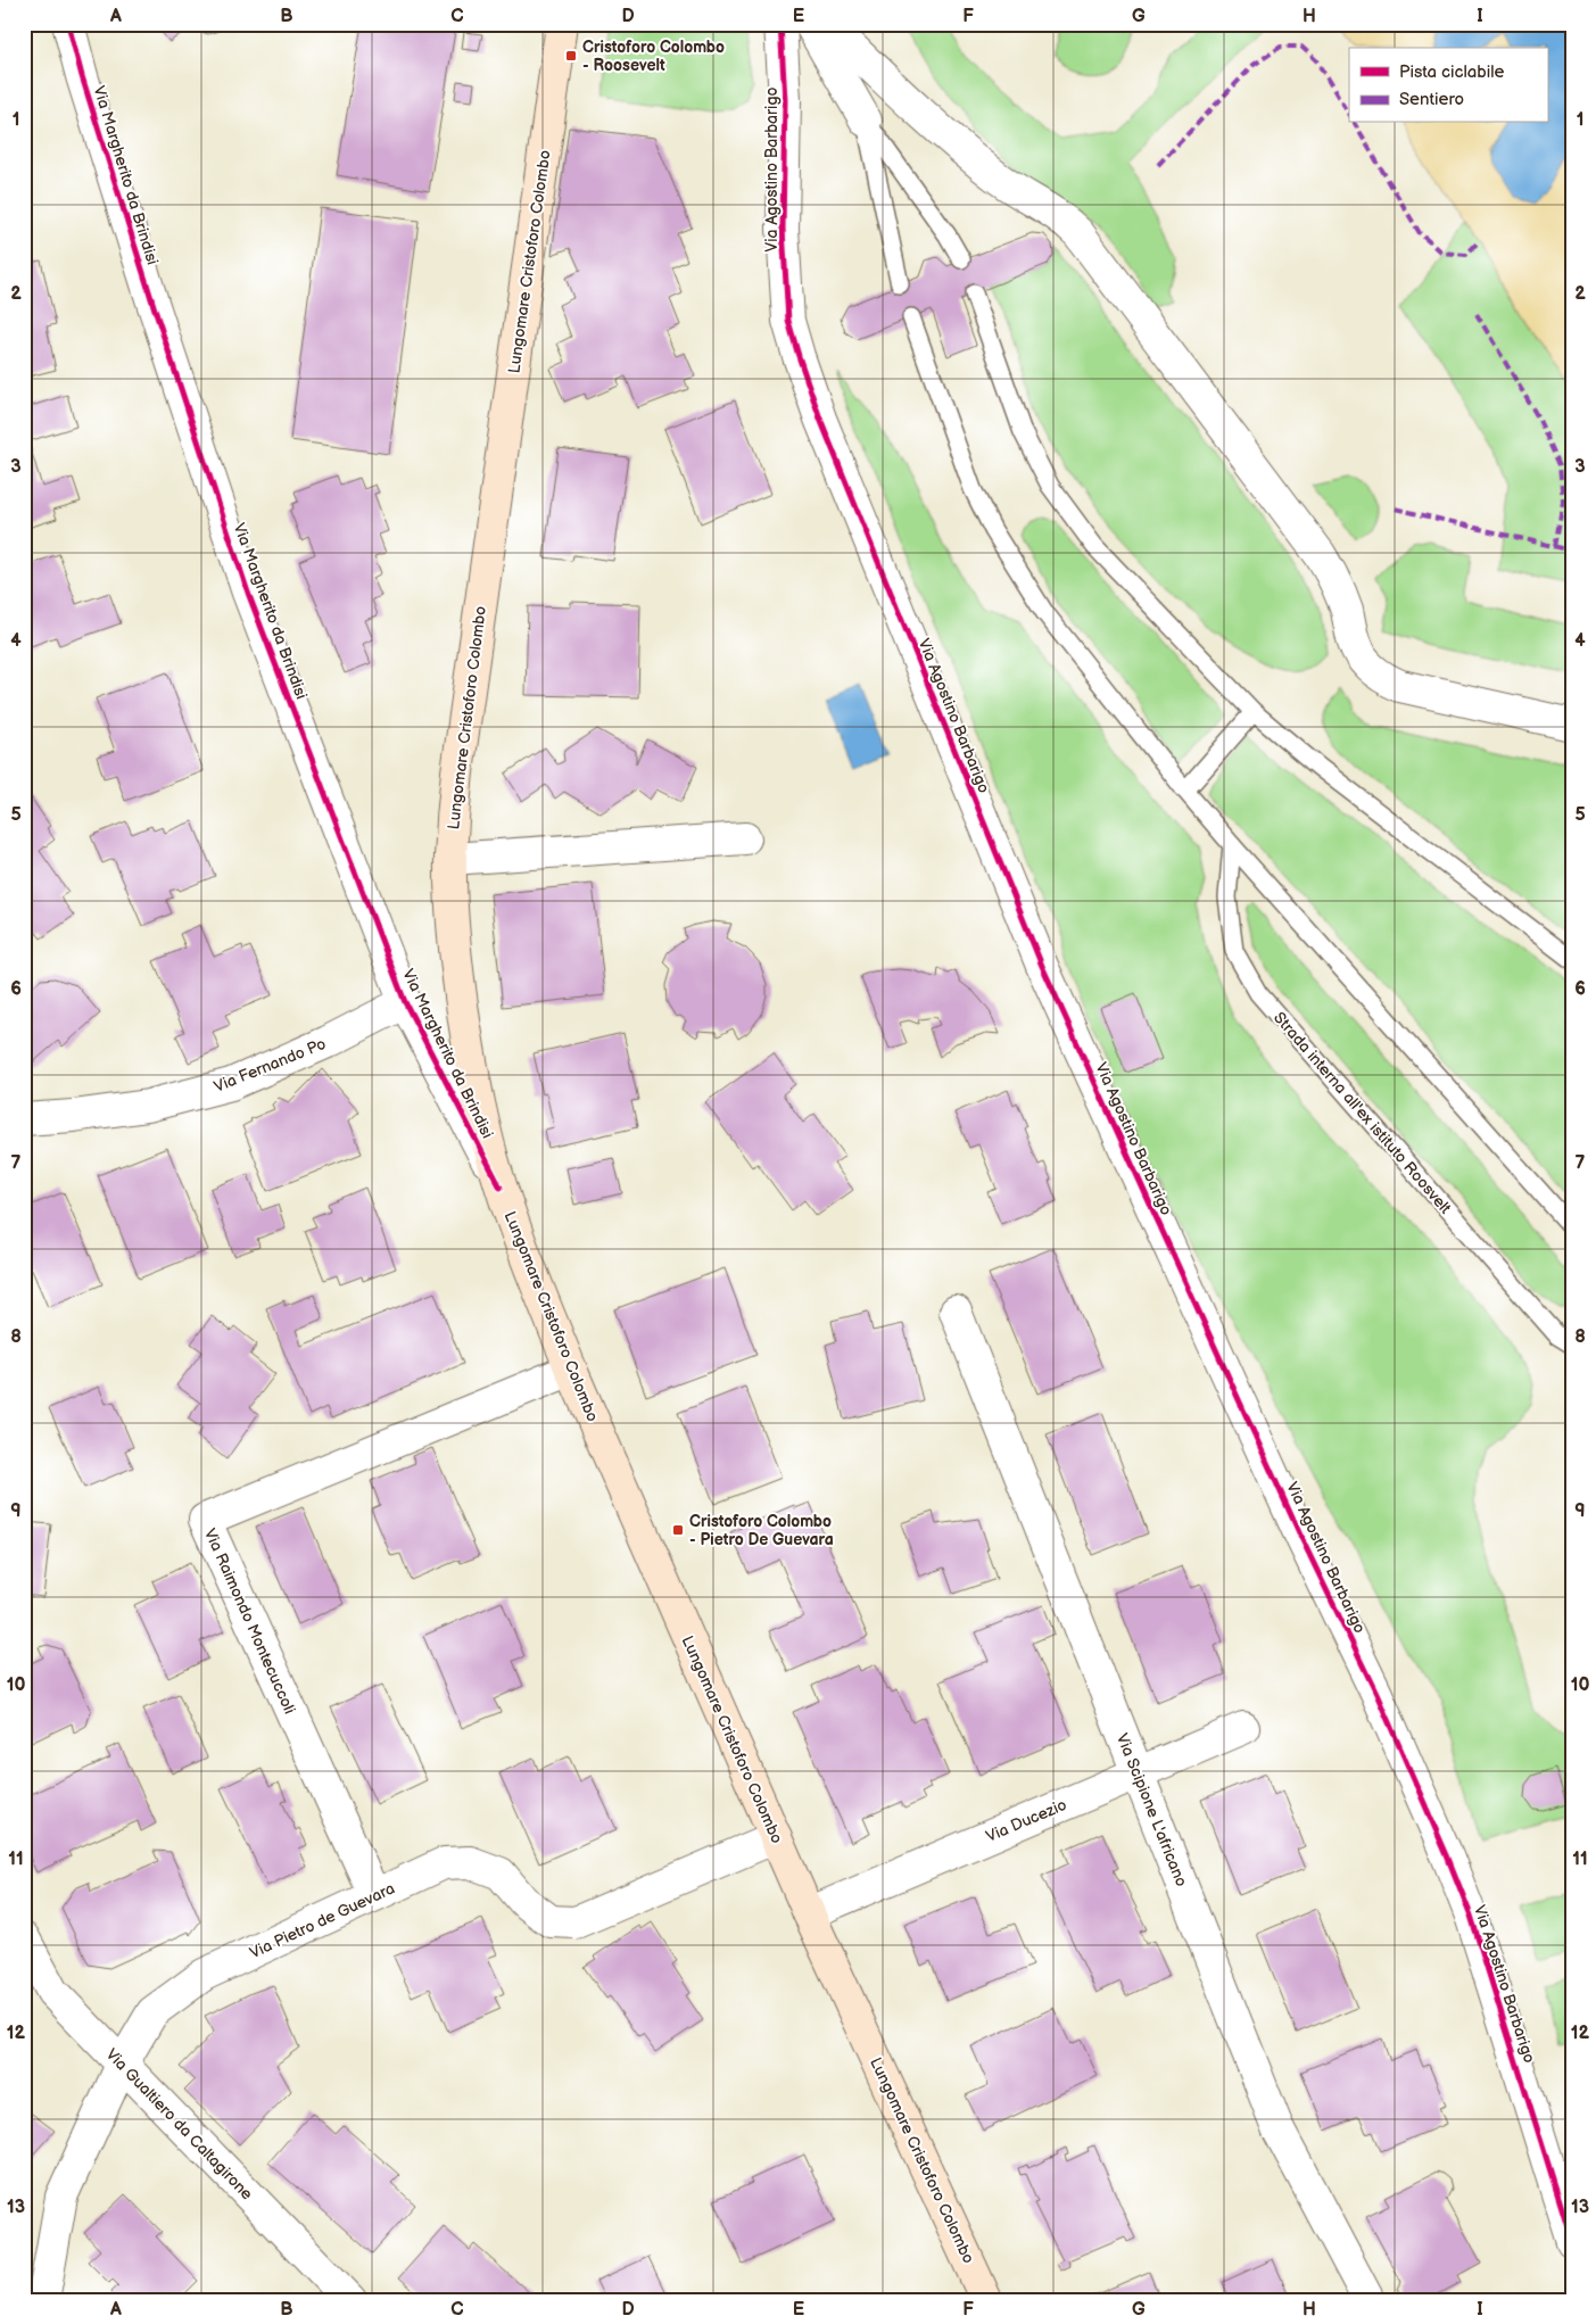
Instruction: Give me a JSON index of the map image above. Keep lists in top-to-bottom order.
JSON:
{
  "streets": {
    "main road": ["Lungomare Cristoforo Colombo"],
    "street": [
      "Via Agostino Barbarigo",
      "Via Margherito da Brindisi",
      "Via Fernando Po",
      "Via Raimondo Montecuccoli",
      "Via Scipione L'africano",
      "Via Ducezio",
      "Via Pietro de Guevara",
      "Via Gualtiero da Caltagirone"
    ],
    "lane": ["Strada interna all'ex istituto Roosvelt"]
  },
  "crossings": [
    ["Via Margherito da Brindisi", "Lungomare Cristoforo Colombo"],
    ["Via Margherito da Brindisi", "Via Fernando Po"],
    ["Lungomare Cristoforo Colombo", "Via Raimondo Montecuccoli"],
    ["Lungomare Cristoforo Colombo", "Via Ducezio"],
    ["Lungomare Cristoforo Colombo", "Via Pietro de Guevara"],
    ["Via Raimondo Montecuccoli", "Via Pietro de Guevara"],
    ["Via Scipione L'africano", "Via Ducezio"],
    ["Via Pietro de Guevara", "Via Gualtiero da Caltagirone"]
  ],
  "places": {
    "transit": ["Cristoforo Colombo - Roosevelt", "Cristoforo Colombo - Pietro De Guevara"]
  },
  "legend": ["Pista ciclabile", "Sentiero"],
  "grid": {
    "columns": [
      "A",
      "B",
      "C",
      "D",
      "E",
      "F",
      "G",
      "H",
      "I"
    ],
    "rows": [
      "1",
      "2",
      "3",
      "4",
      "5",
      "6",
      "7",
      "8",
      "9",
      "10",
      "11",
      "12",
      "13"
    ]
  }
}
